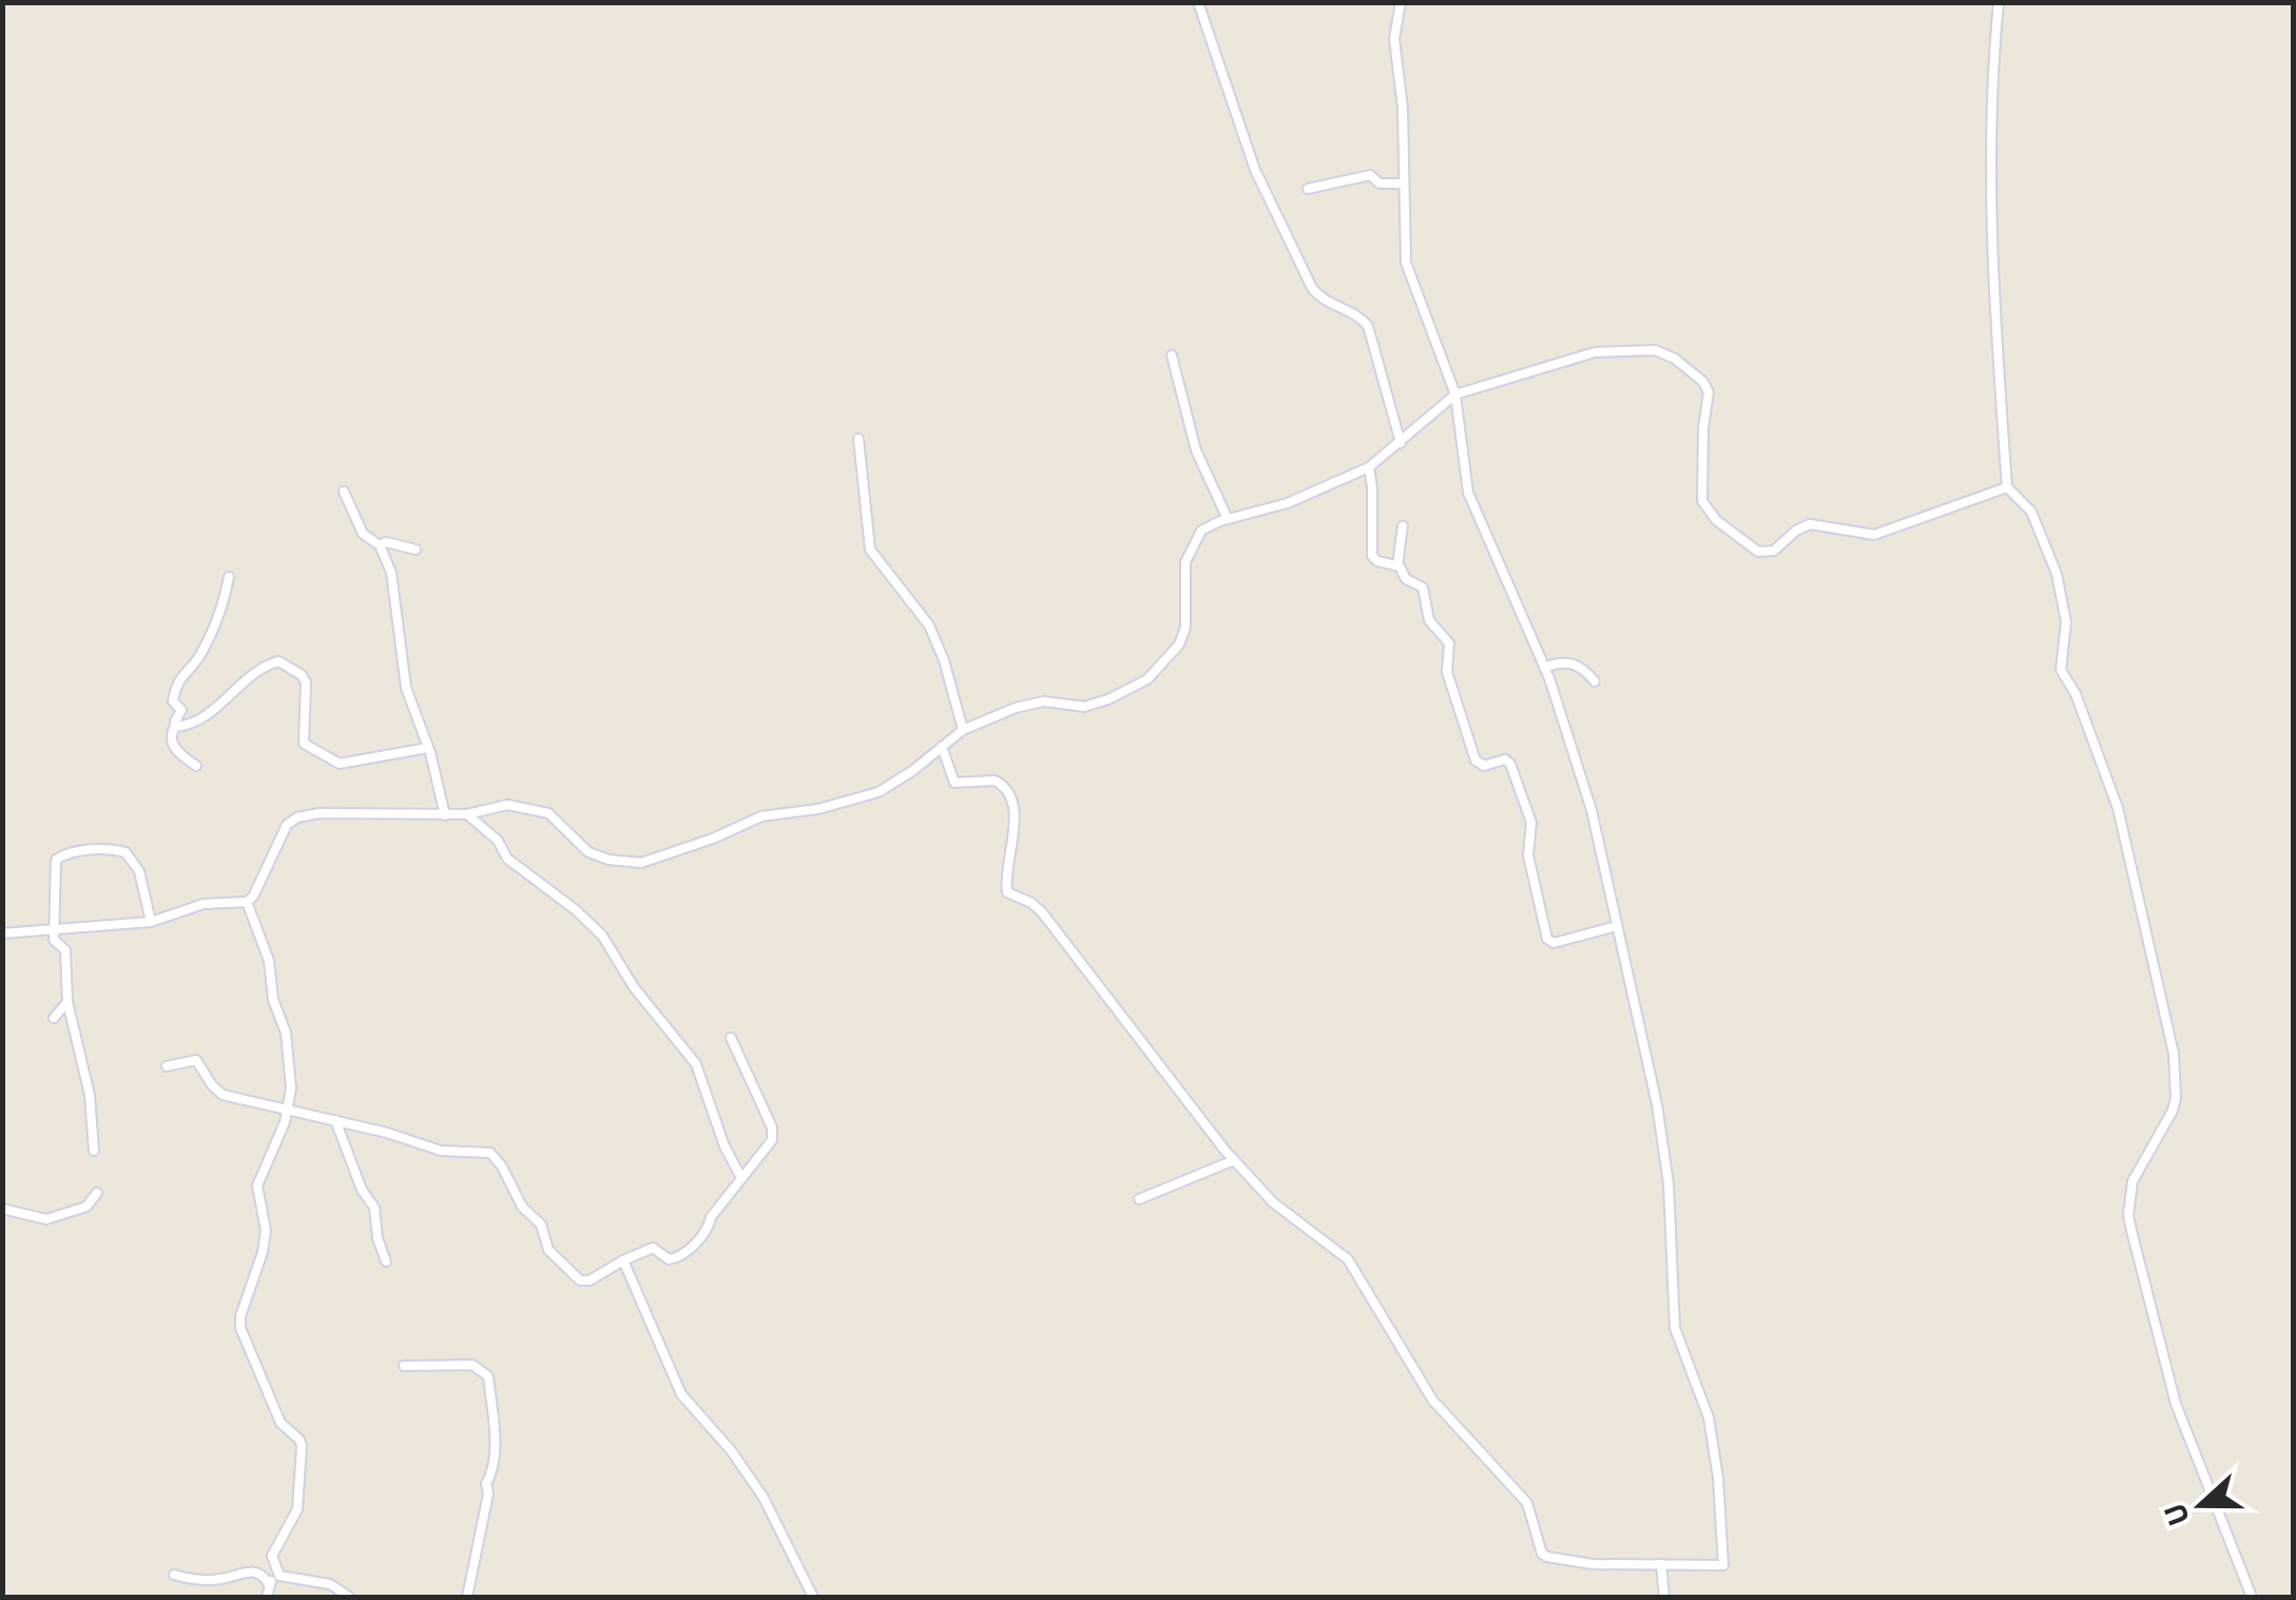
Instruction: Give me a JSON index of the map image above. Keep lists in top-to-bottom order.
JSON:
{
  "north": "left"
}
